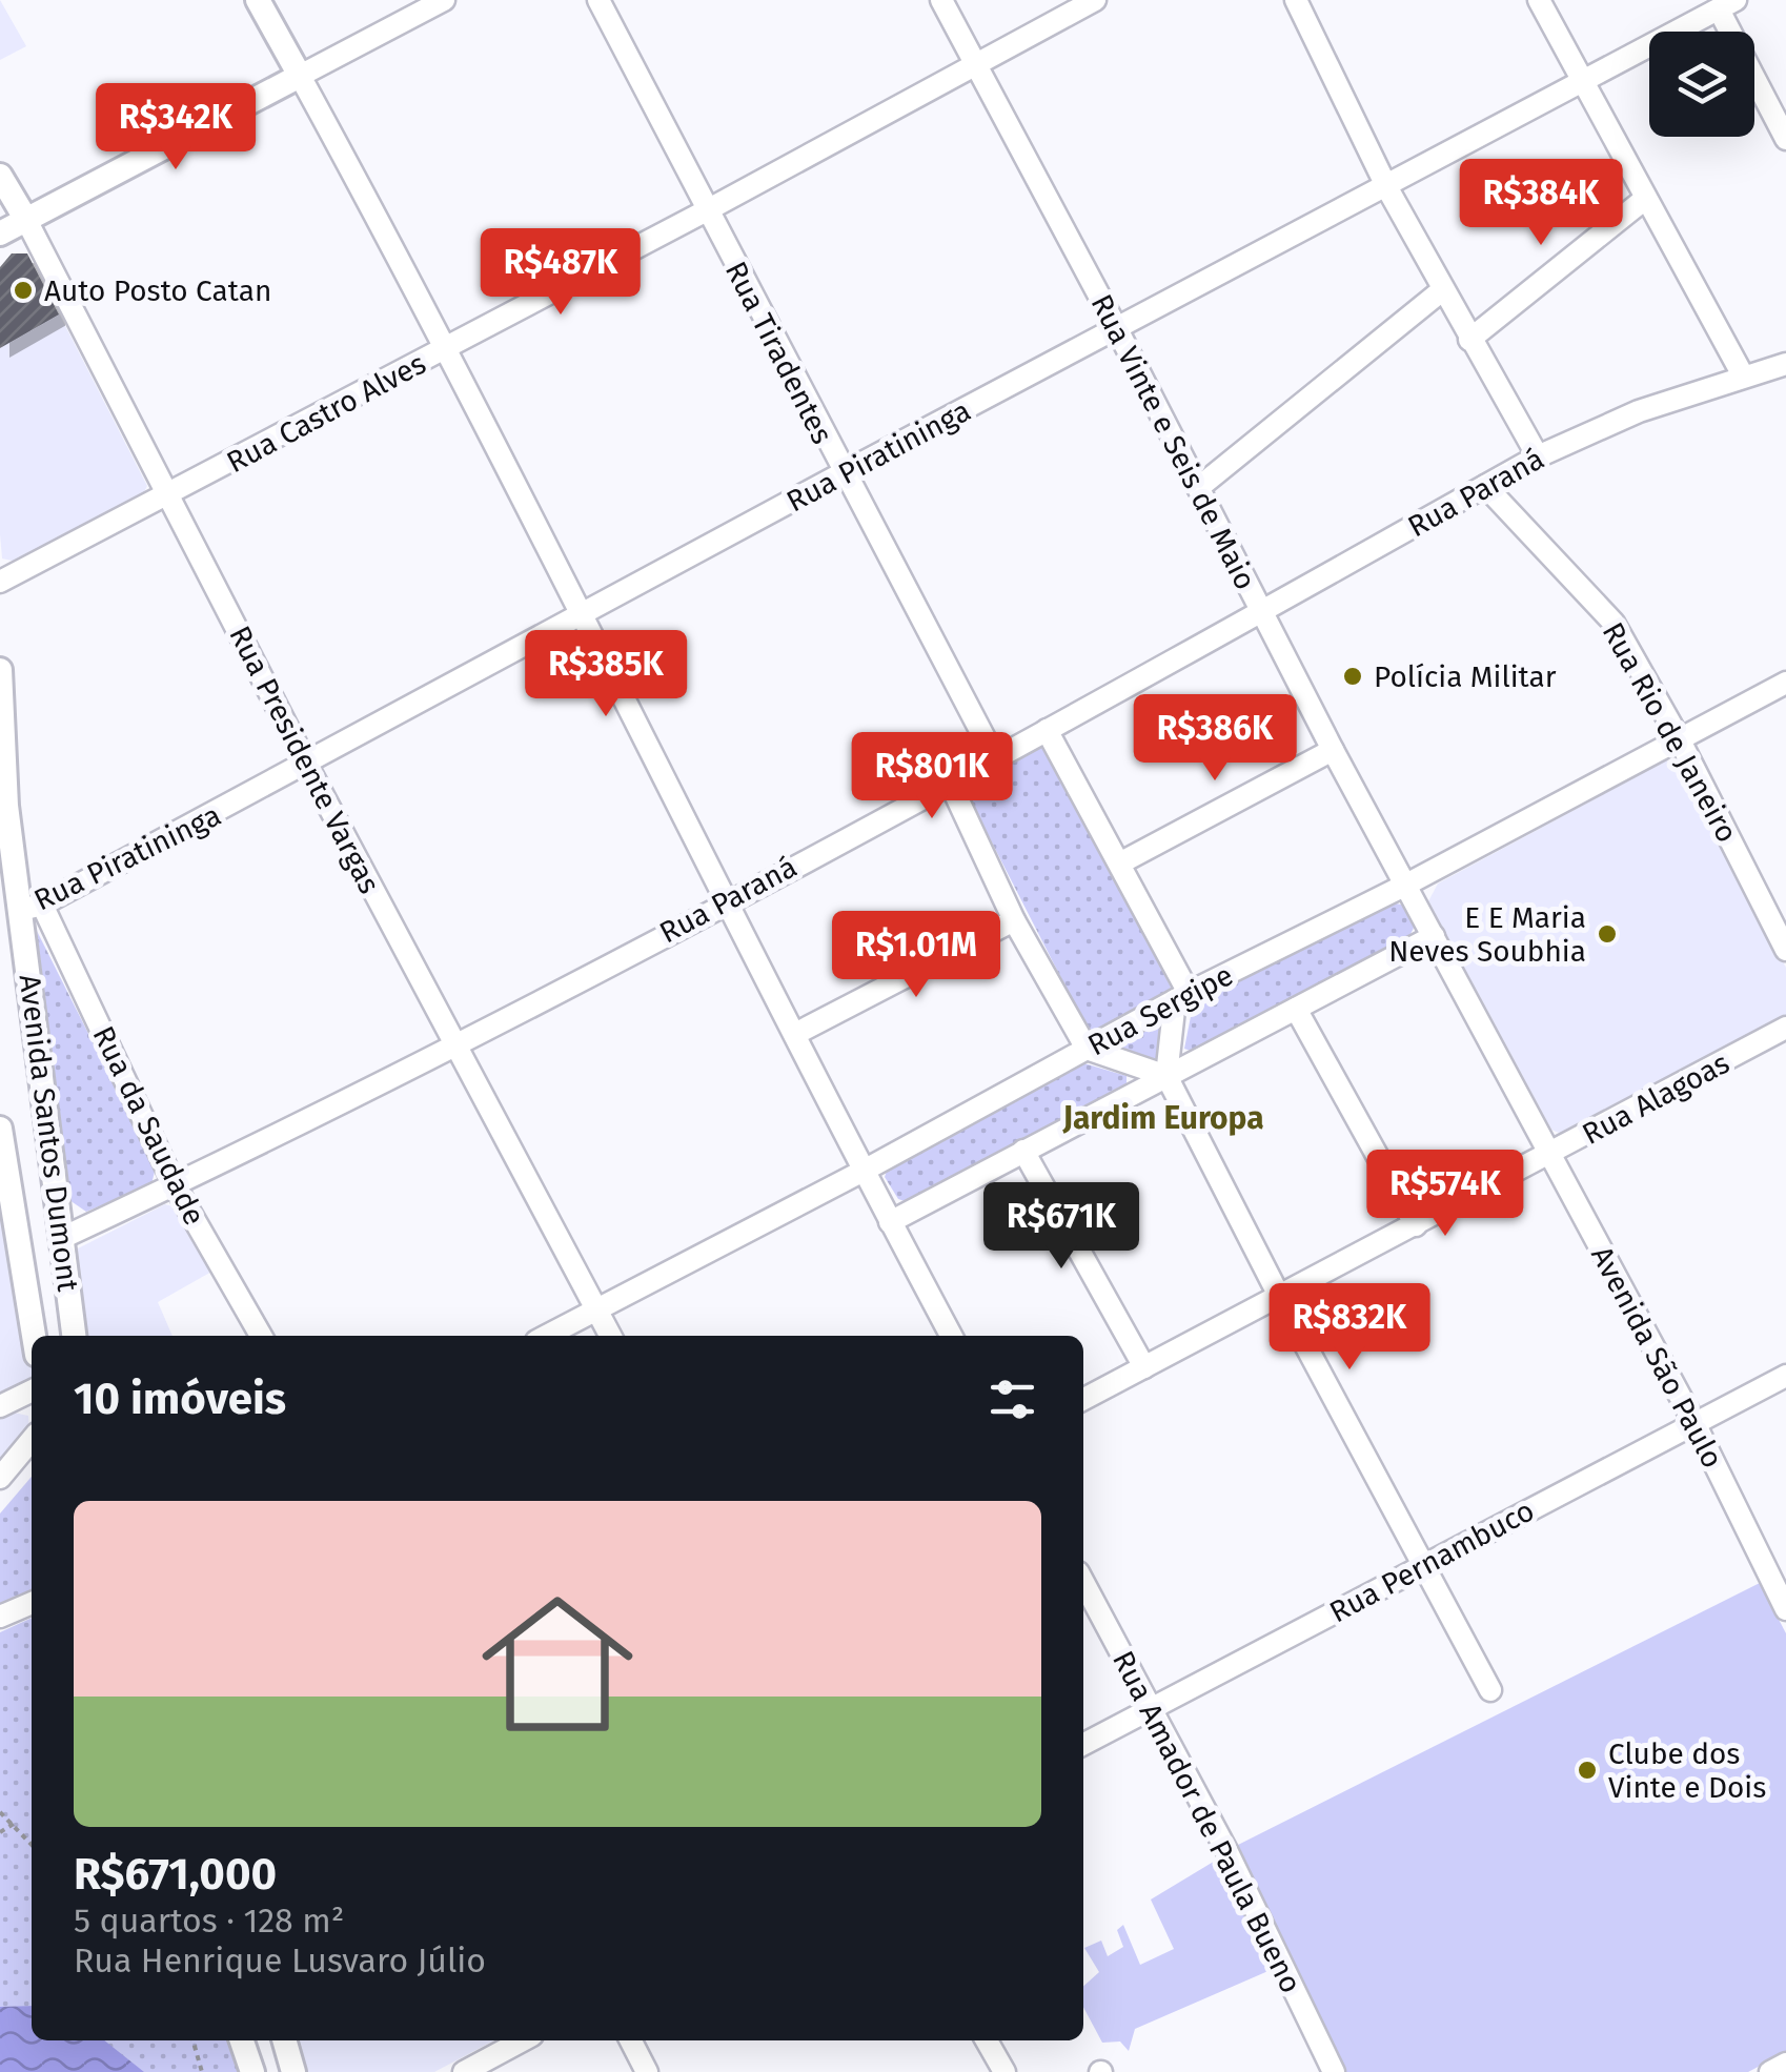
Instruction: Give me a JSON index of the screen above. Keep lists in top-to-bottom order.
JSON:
{
  "streets": {
    "street": [
      "Rua Tiradentes",
      "Rua Castro Alves",
      "Rua Vinte e Seis de Maio",
      "Rua Piratininga",
      "Rua Paraná",
      "Rua Rio de Janeiro",
      "Rua Presidente Vargas",
      "Rua Sergipe",
      "Rua Alagoas",
      "Rua da Saudade",
      "Avenida Santos Dumont",
      "Avenida São Paulo",
      "Rua Pernambuco",
      "Rua Amador de Paula Bueno"
    ]
  },
  "crossings": [
    ["Rua Tiradentes", "Rua Castro Alves"],
    ["Rua Tiradentes", "Rua Piratininga"],
    ["Rua Tiradentes", "Rua Paraná"],
    ["Rua Castro Alves", "Rua Vinte e Seis de Maio"],
    ["Rua Castro Alves", "Rua Presidente Vargas"],
    ["Rua Vinte e Seis de Maio", "Rua Piratininga"],
    ["Rua Vinte e Seis de Maio", "Rua Paraná"],
    ["Rua Vinte e Seis de Maio", "Rua Sergipe"],
    ["Rua Vinte e Seis de Maio", "Avenida São Paulo"],
    ["Rua Piratininga", "Rua Presidente Vargas"],
    ["Rua Piratininga", "Rua da Saudade"],
    ["Rua Piratininga", "Avenida Santos Dumont"],
    ["Rua Paraná", "Rua Rio de Janeiro"],
    ["Rua Paraná", "Rua Presidente Vargas"],
    ["Rua Paraná", "Rua da Saudade"],
    ["Rua Paraná", "Avenida Santos Dumont"],
    ["Rua Rio de Janeiro", "Rua Sergipe"],
    ["Rua Presidente Vargas", "Rua Sergipe"],
    ["Rua Sergipe", "Avenida São Paulo"],
    ["Rua Alagoas", "Avenida São Paulo"],
    ["Rua da Saudade", "Avenida Santos Dumont"],
    ["Avenida São Paulo", "Rua Pernambuco"],
    ["Rua Pernambuco", "Rua Amador de Paula Bueno"]
  ],
  "districts": ["Jardim Europa"],
  "places": [
    "Auto Posto Catan",
    "Polícia Militar",
    "E E Maria Neves Soubhia",
    "Clube dos Vinte e Dois"
  ],
  "page": {
    "price": [
      "R$342K",
      "R$384K",
      "R$487K",
      "R$385K",
      "R$386K",
      "R$801K",
      "R$1.01M",
      "R$574K",
      "R$671K",
      "R$832K"
    ],
    "heading": "10 imóveis",
    "list": [
      {
        "name": "R$671,000",
        "note": "5 quartos · 128 m² · Rua Henrique Lusvaro Júlio"
      }
    ]
  }
}
